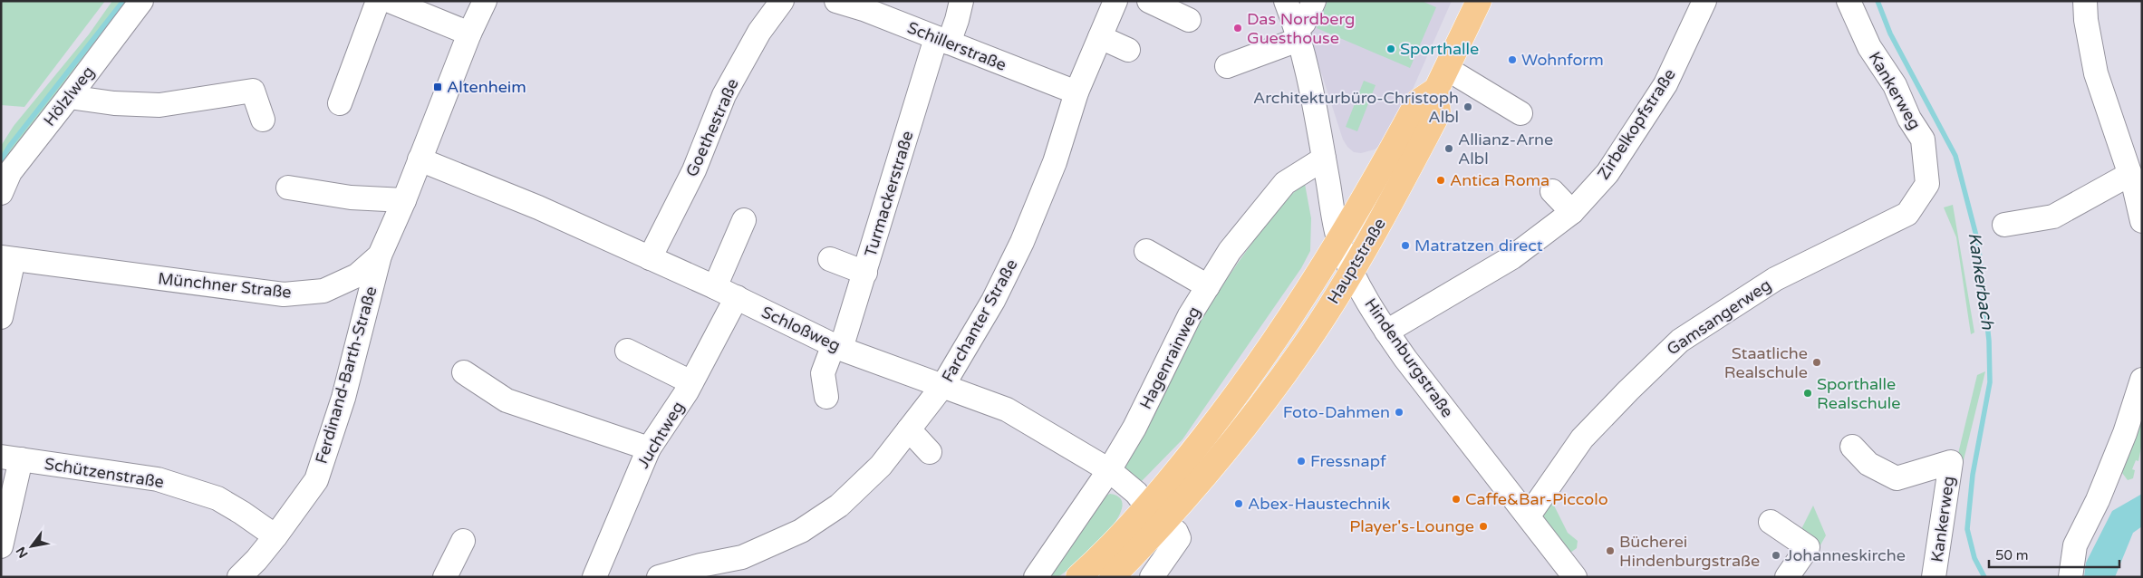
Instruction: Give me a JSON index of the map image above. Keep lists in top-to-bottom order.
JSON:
{
  "streets": {
    "main road": ["Hauptstraße"],
    "street": [
      "Schillerstraße",
      "Kankerweg",
      "Hölzlweg",
      "Zirbelkopfstraße",
      "Goethestraße",
      "Turmackerstraße",
      "Münchner Straße",
      "Gamsangerweg",
      "Farchanter Straße",
      "Schloßweg",
      "Hagenrainweg",
      "Hindenburgstraße",
      "Ferdinand-Barth-Straße",
      "Juchtweg",
      "Schützenstraße"
    ]
  },
  "crossings": [
    ["Schillerstraße", "Turmackerstraße"],
    ["Schillerstraße", "Farchanter Straße"],
    ["Kankerweg", "Gamsangerweg"],
    ["Zirbelkopfstraße", "Hindenburgstraße"],
    ["Goethestraße", "Schloßweg"],
    ["Turmackerstraße", "Schloßweg"],
    ["Hauptstraße", "Schloßweg"],
    ["Hauptstraße", "Hindenburgstraße"],
    ["Münchner Straße", "Schloßweg"],
    ["Münchner Straße", "Ferdinand-Barth-Straße"],
    ["Gamsangerweg", "Hindenburgstraße"],
    ["Farchanter Straße", "Schloßweg"],
    ["Schloßweg", "Hagenrainweg"],
    ["Schloßweg", "Juchtweg"],
    ["Hagenrainweg", "Hindenburgstraße"],
    ["Ferdinand-Barth-Straße", "Schützenstraße"]
  ],
  "water": ["Kankerbach"],
  "places": {
    "other": [
      "Das Nordberg Guesthouse",
      "Sporthalle",
      "Wohnform",
      "Architekturbüro-Christoph Albl",
      "Allianz-Arne Albl",
      "Antica Roma",
      "Matratzen direct",
      "Staatliche Realschule",
      "Sporthalle Realschule",
      "Foto-Dahmen",
      "Fressnapf",
      "Caffe&Bar-Piccolo",
      "Abex-Haustechnik",
      "Player's-Lounge",
      "Bücherei Hindenburgstraße",
      "Johanneskirche"
    ],
    "transit": ["Altenheim"]
  },
  "scale_bar": "50 m",
  "north": "bottom left"
}
